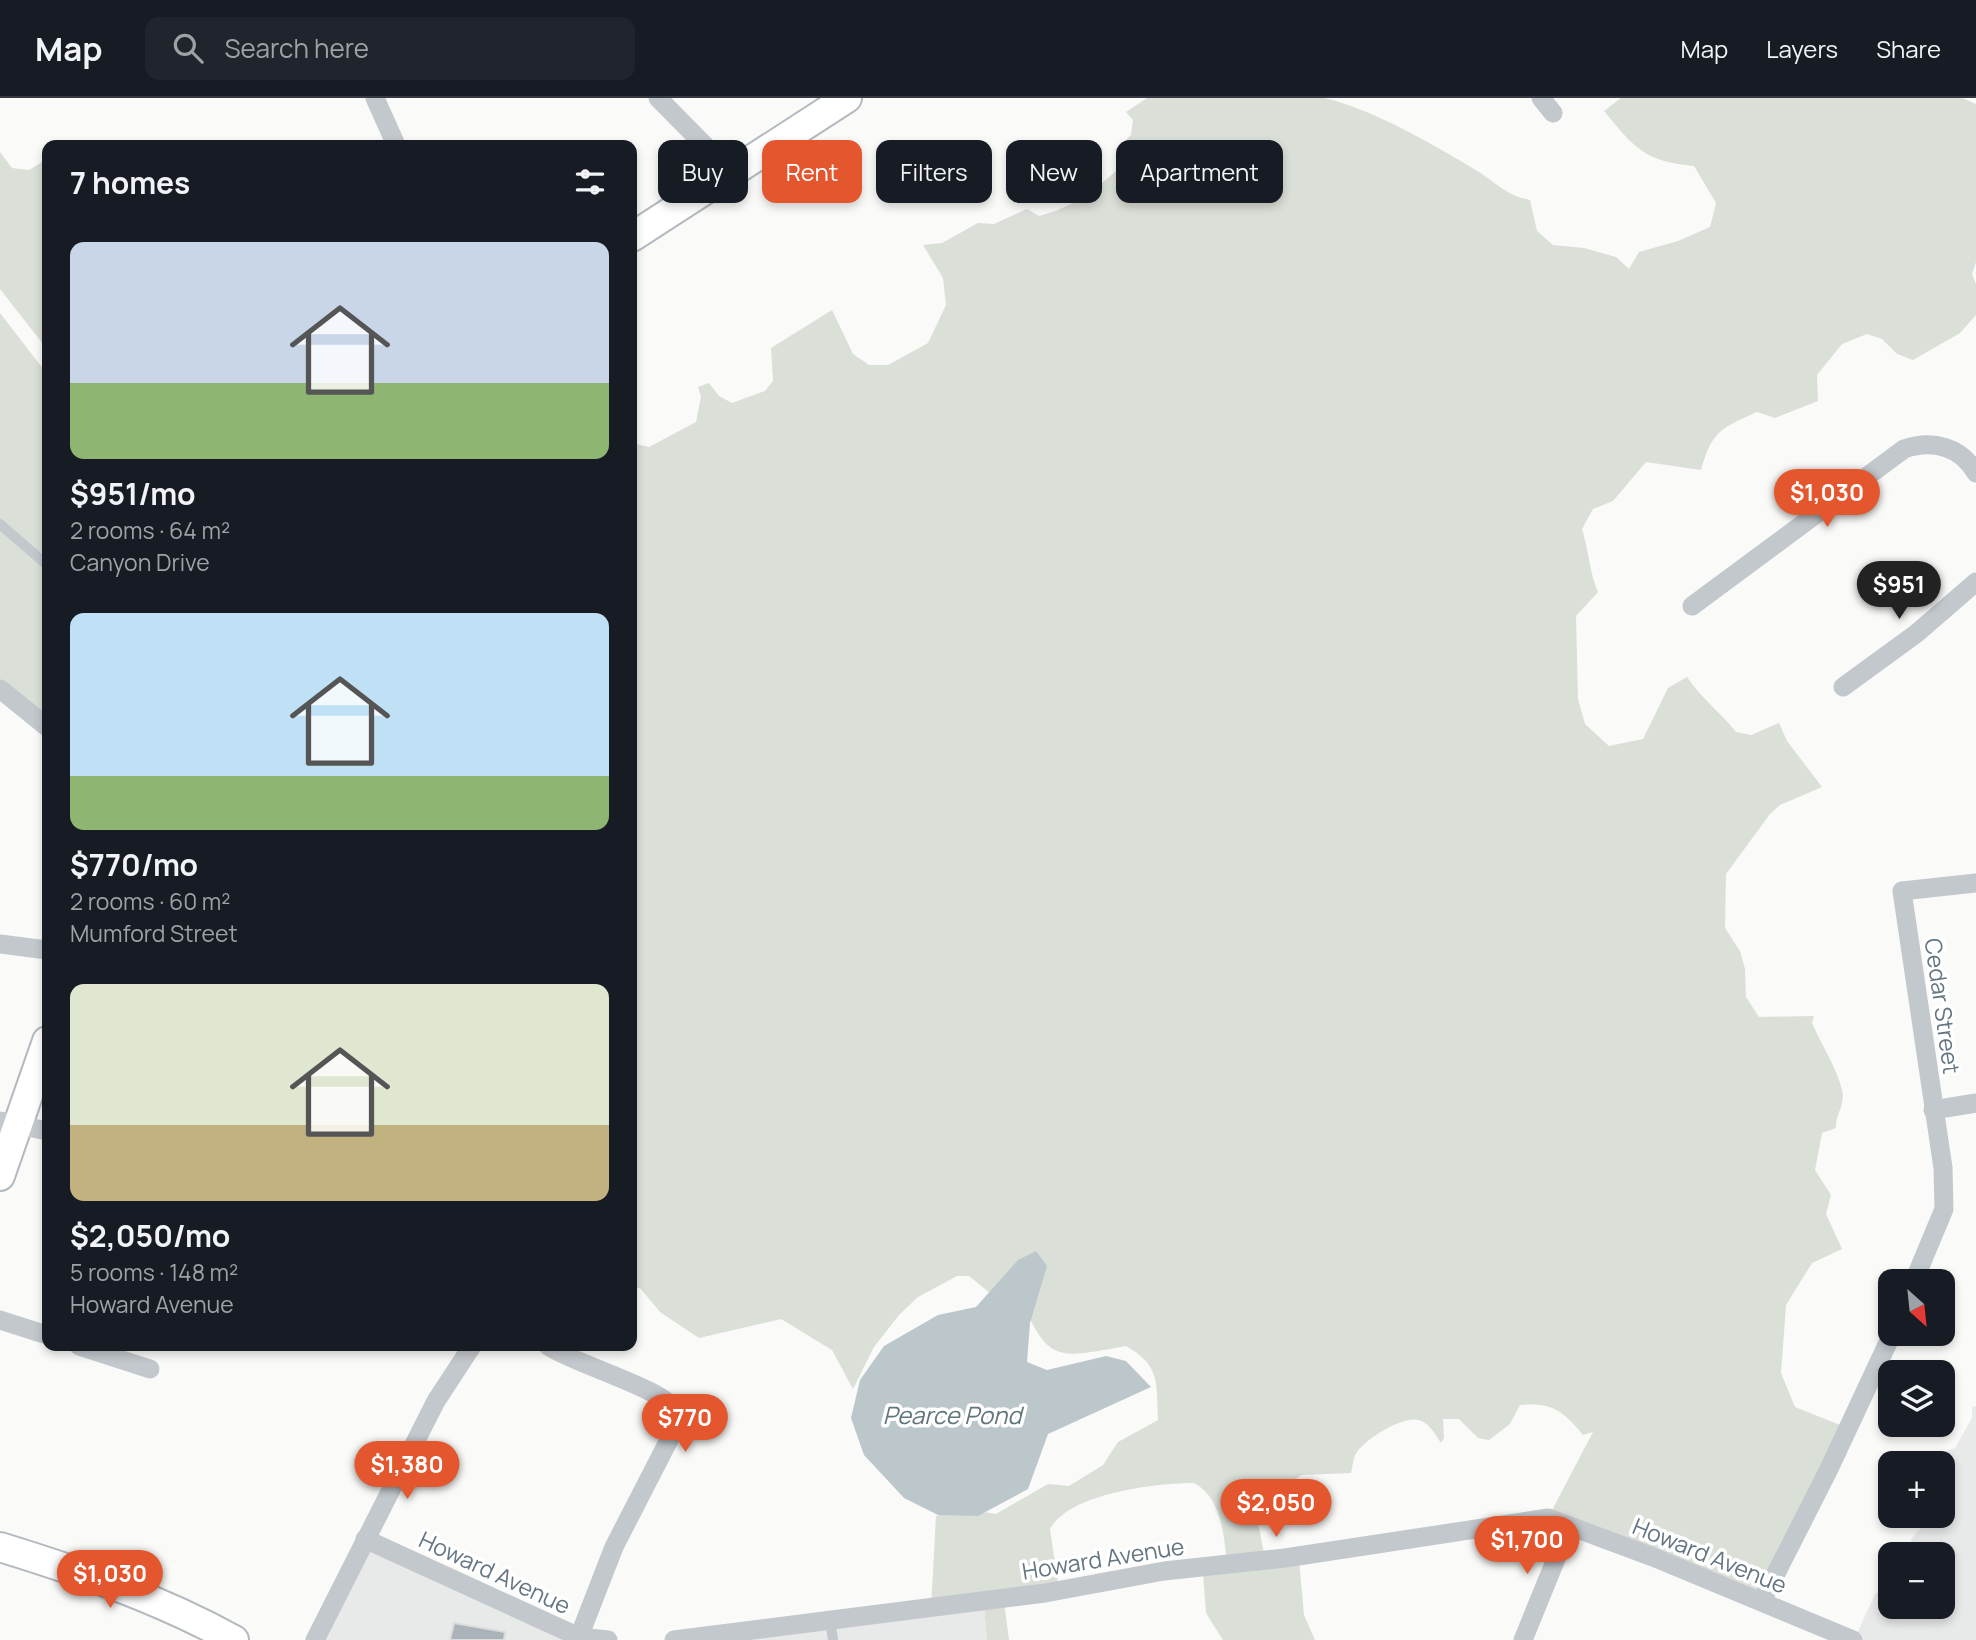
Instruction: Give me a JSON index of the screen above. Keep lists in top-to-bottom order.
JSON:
{
  "streets": {
    "street": ["Cedar Street", "Howard Avenue"]
  },
  "water": ["Pearce Pond"],
  "north": "bottom right",
  "page": {
    "header": "Map",
    "search": "Search here",
    "nav": ["Map", "Layers", "Share"],
    "chip": [
      "Buy",
      "Rent",
      "Filters",
      "New",
      "Apartment"
    ],
    "heading": "7 homes",
    "list": [
      {
        "name": "$951/mo",
        "note": "2 rooms · 64 m² · Canyon Drive"
      },
      {
        "name": "$770/mo",
        "note": "2 rooms · 60 m² · Mumford Street"
      },
      {
        "name": "$2,050/mo",
        "note": "5 rooms · 148 m² · Howard Avenue"
      }
    ],
    "price": [
      "$1,030",
      "$951",
      "$770",
      "$1,380",
      "$2,050",
      "$1,700",
      "$1,030"
    ],
    "map_buttons": ["+", "−"]
  }
}
